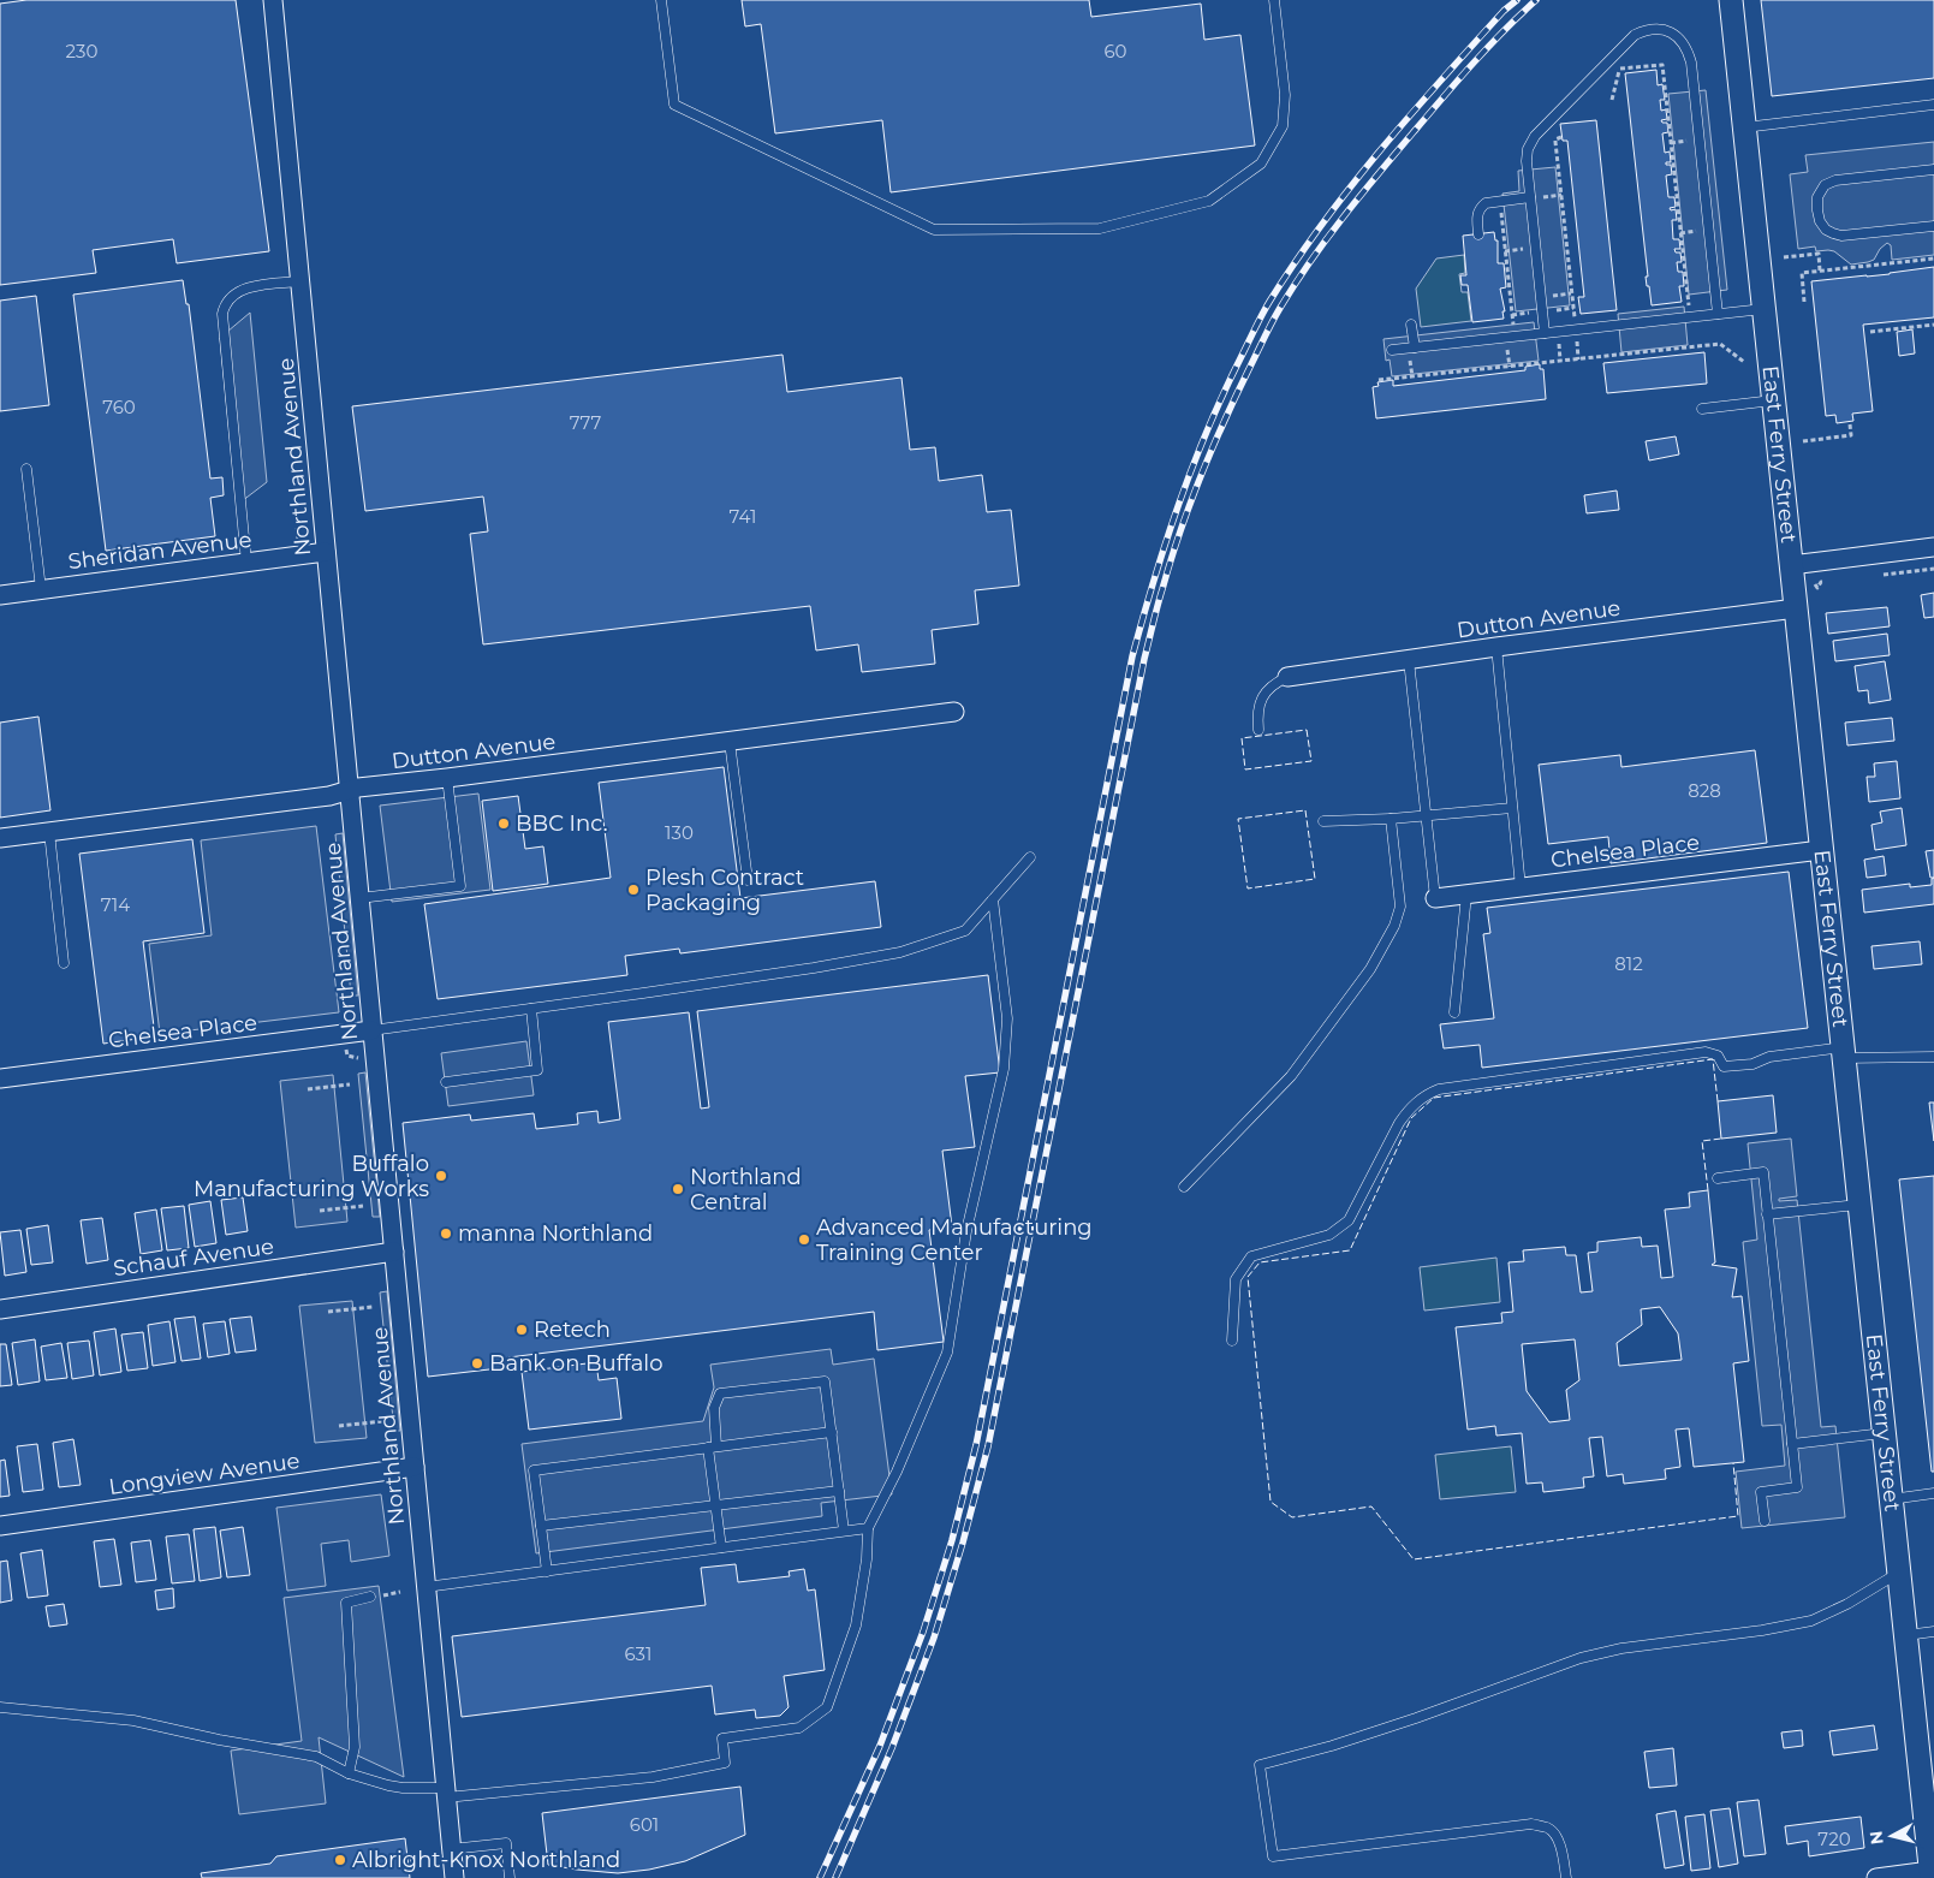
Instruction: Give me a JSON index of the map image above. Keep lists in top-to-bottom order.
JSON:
{
  "streets": {
    "street": [
      "East Ferry Street",
      "Northland Avenue",
      "Sheridan Avenue",
      "Dutton Avenue",
      "Chelsea Place",
      "Schauf Avenue",
      "Longview Avenue"
    ]
  },
  "crossings": [
    ["East Ferry Street", "Dutton Avenue"],
    ["East Ferry Street", "Chelsea Place"],
    ["Northland Avenue", "Sheridan Avenue"],
    ["Northland Avenue", "Dutton Avenue"],
    ["Northland Avenue", "Chelsea Place"],
    ["Northland Avenue", "Schauf Avenue"],
    ["Northland Avenue", "Longview Avenue"]
  ],
  "places": [
    "BBC Inc.",
    "Plesh Contract Packaging",
    "Buffalo Manufacturing Works",
    "Northland Central",
    "manna Northland",
    "Advanced Manufacturing Training Center",
    "Retech",
    "Bank on Buffalo",
    "Albright-Knox Northland"
  ],
  "house_numbers": [
    "230",
    "60",
    "760",
    "777",
    "741",
    "828",
    "130",
    "714",
    "812",
    "631",
    "601",
    "720"
  ],
  "north": "left"
}
